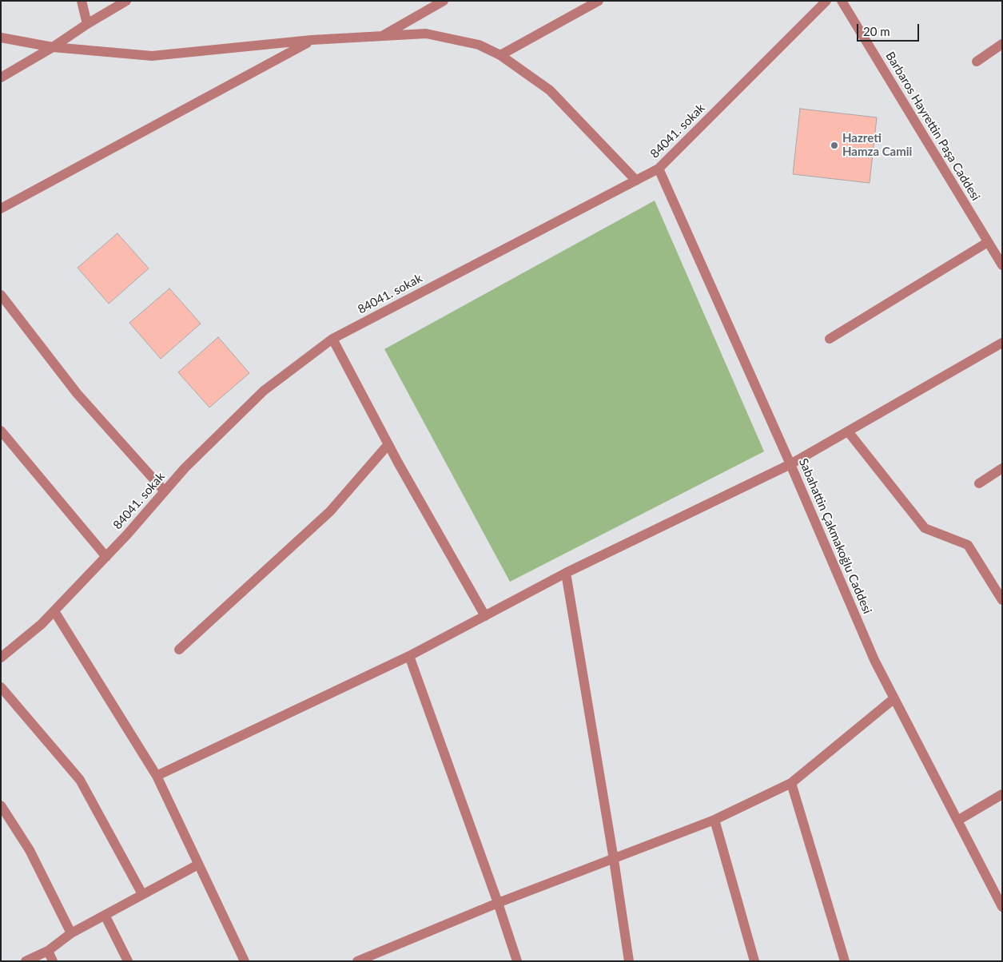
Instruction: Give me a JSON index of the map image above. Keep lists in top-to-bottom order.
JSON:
{
  "streets": {
    "street": ["Barbaros Hayrettin Paşa Caddesi", "84041. sokak", "Sabahattin Çakmakoğlu Caddesi"]
  },
  "crossings": [
    ["84041. sokak", "Sabahattin Çakmakoğlu Caddesi"]
  ],
  "places": ["Hazreti Hamza Camii"],
  "scale_bar": "20 m"
}
